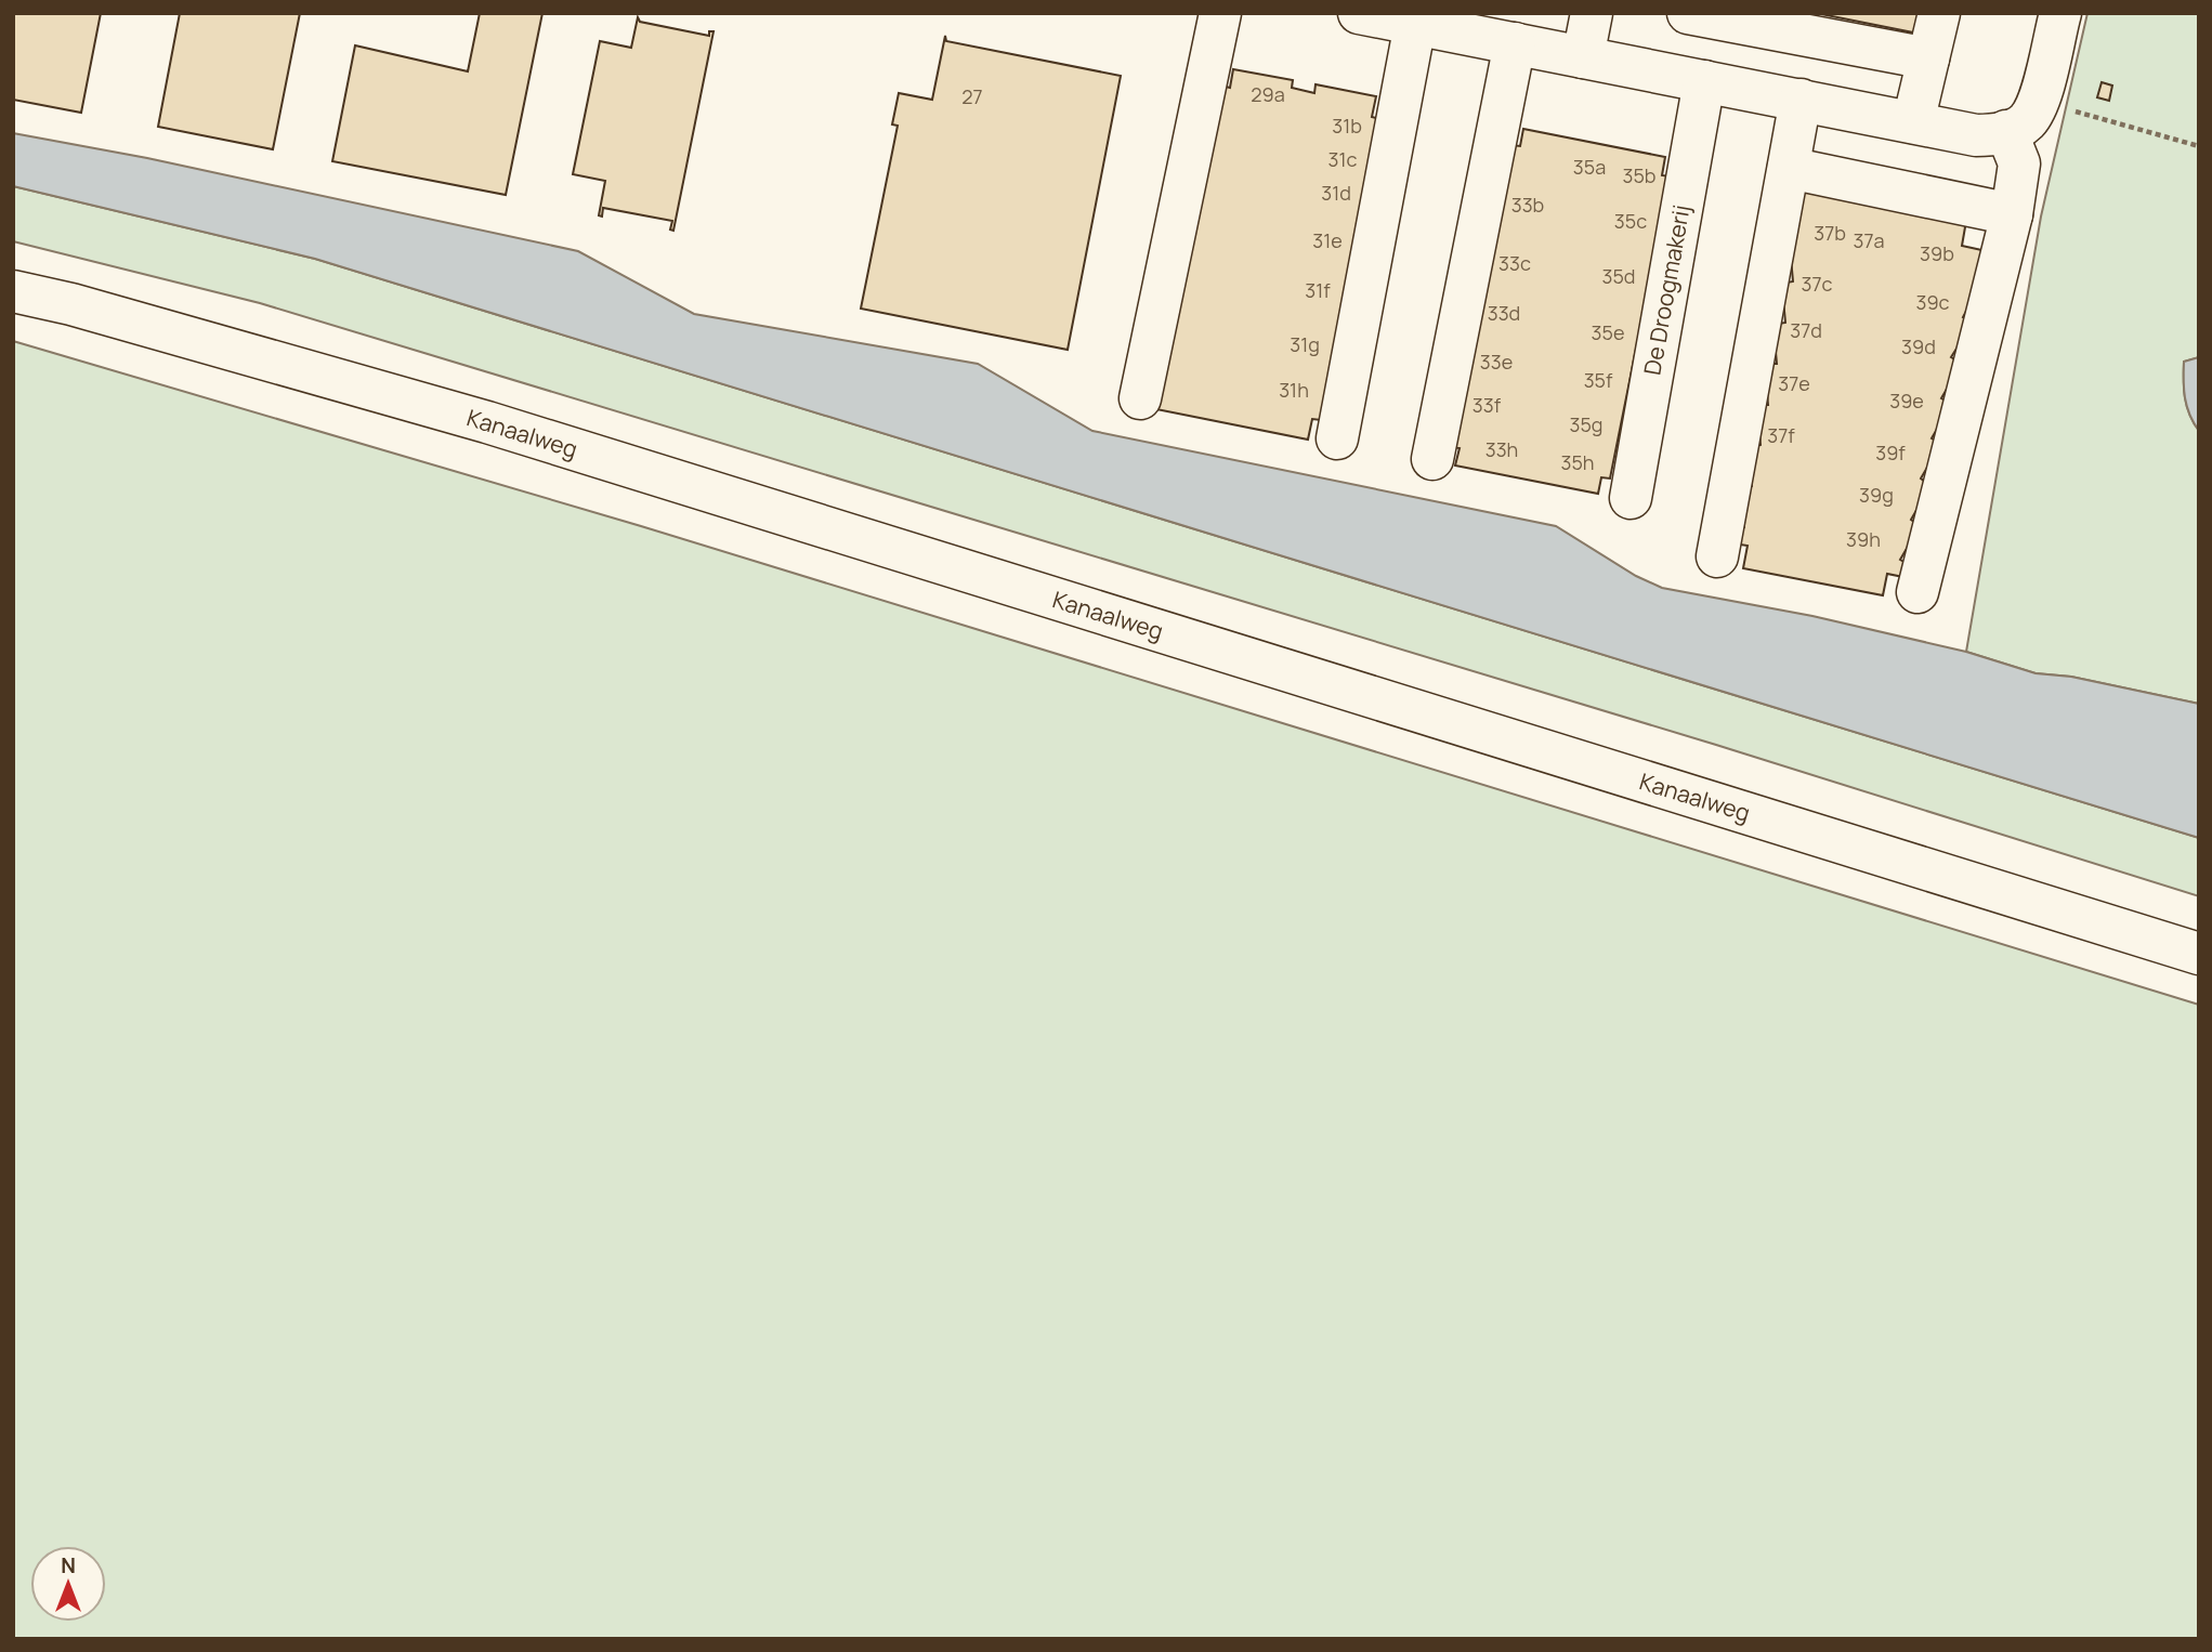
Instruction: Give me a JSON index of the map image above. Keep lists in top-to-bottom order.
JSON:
{
  "streets": {
    "street": ["De Droogmakerij", "Kanaalweg"]
  },
  "house_numbers": [
    "29a",
    "27",
    "31b",
    "31c",
    "35a",
    "35b",
    "31d",
    "33b",
    "35c",
    "37b",
    "31e",
    "37a",
    "39b",
    "33c",
    "35d",
    "37c",
    "31f",
    "39c",
    "33d",
    "37d",
    "35e",
    "31g",
    "39d",
    "33e",
    "35f",
    "37e",
    "31h",
    "39e",
    "33f",
    "35g",
    "37f",
    "33h",
    "39f",
    "35h",
    "39g",
    "39h"
  ],
  "north": "top"
}
